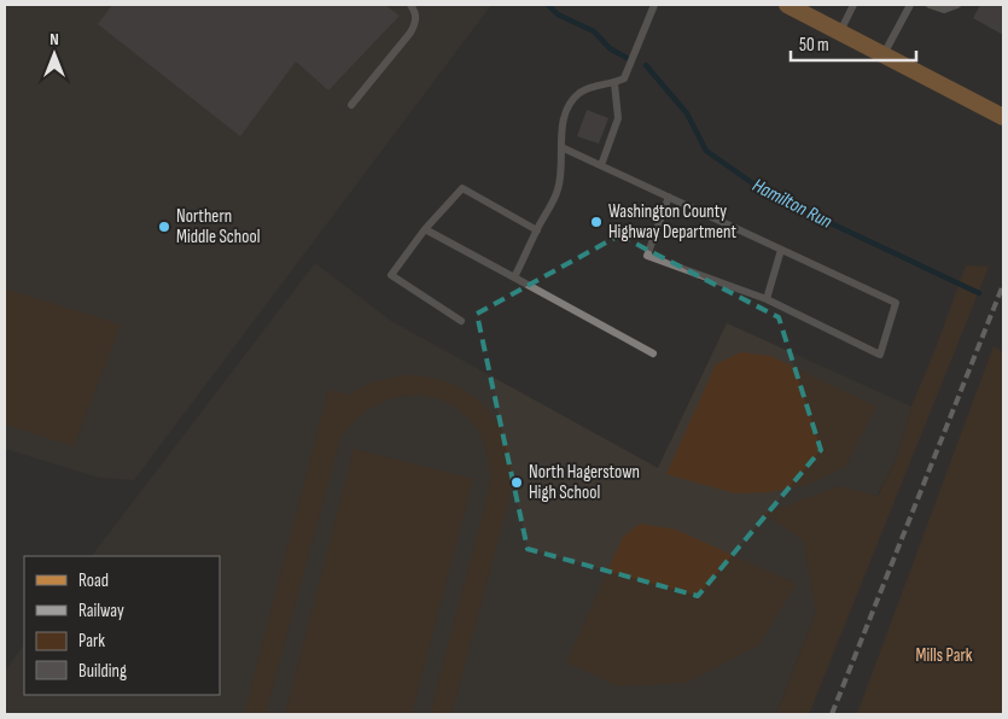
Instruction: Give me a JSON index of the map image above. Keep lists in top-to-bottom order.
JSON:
{
  "water": ["Hamilton Run"],
  "parks": ["Mills Park"],
  "places": ["Washington County Highway Department", "Northern Middle School", "North Hagerstown High School"],
  "legend": [
    "Road",
    "Railway",
    "Park",
    "Building"
  ],
  "scale_bar": "50 m",
  "north": "top"
}
